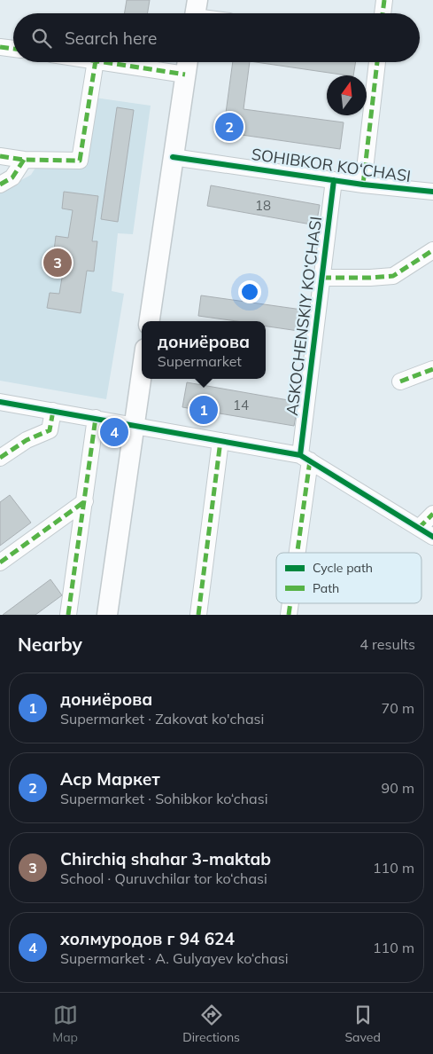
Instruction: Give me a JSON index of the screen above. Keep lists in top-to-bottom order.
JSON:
{
  "streets": {
    "street": ["SOHIBKOR KO‘CHASI", "ASKOCHENSKIY KO‘CHASI"]
  },
  "crossings": [
    ["SOHIBKOR KO‘CHASI", "ASKOCHENSKIY KO‘CHASI"]
  ],
  "house_numbers": ["18", "14"],
  "legend": ["Cycle path", "Path"],
  "north": "top",
  "page": {
    "search": "Search here",
    "pins": [
      "2",
      "3",
      "1",
      "4"
    ],
    "popup": ["дониёрова", "Supermarket"],
    "heading": ["Nearby", "4 results"],
    "list": [
      {
        "mark": "1",
        "name": "дониёрова",
        "note": "Supermarket · Zakovat ko'chasi",
        "value": "70 m"
      },
      {
        "mark": "2",
        "name": "Аср Маркет",
        "note": "Supermarket · Sohibkor ko‘chasi",
        "value": "90 m"
      },
      {
        "mark": "3",
        "name": "Chirchiq shahar 3-maktab",
        "note": "School · Quruvchilar tor ko‘chasi",
        "value": "110 m"
      },
      {
        "mark": "4",
        "name": "холмуродов г 94 624",
        "note": "Supermarket · A. Gulyayev ko‘chasi",
        "value": "110 m"
      }
    ],
    "nav": ["Map", "Directions", "Saved"]
  }
}
